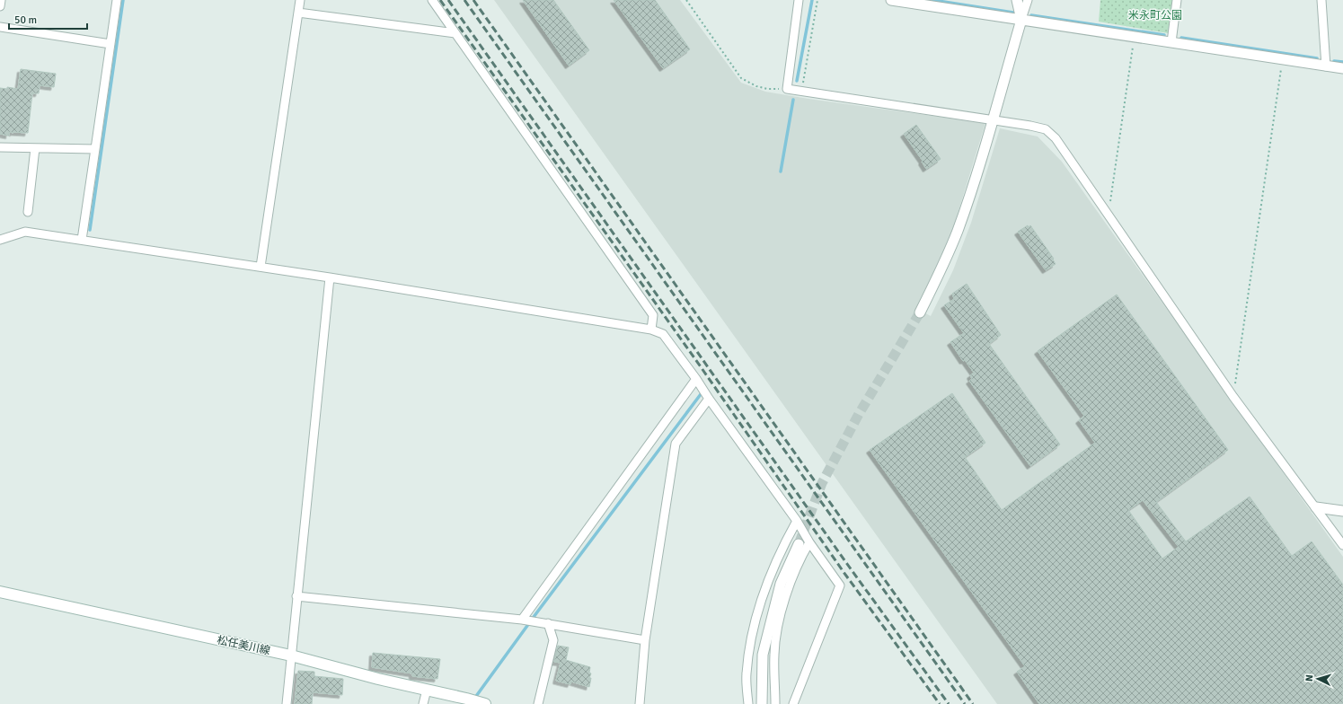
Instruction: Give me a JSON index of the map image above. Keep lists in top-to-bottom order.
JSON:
{
  "streets": {
    "main road": ["松任美川線"]
  },
  "parks": ["米永町公園"],
  "scale_bar": "50 m",
  "north": "left"
}
